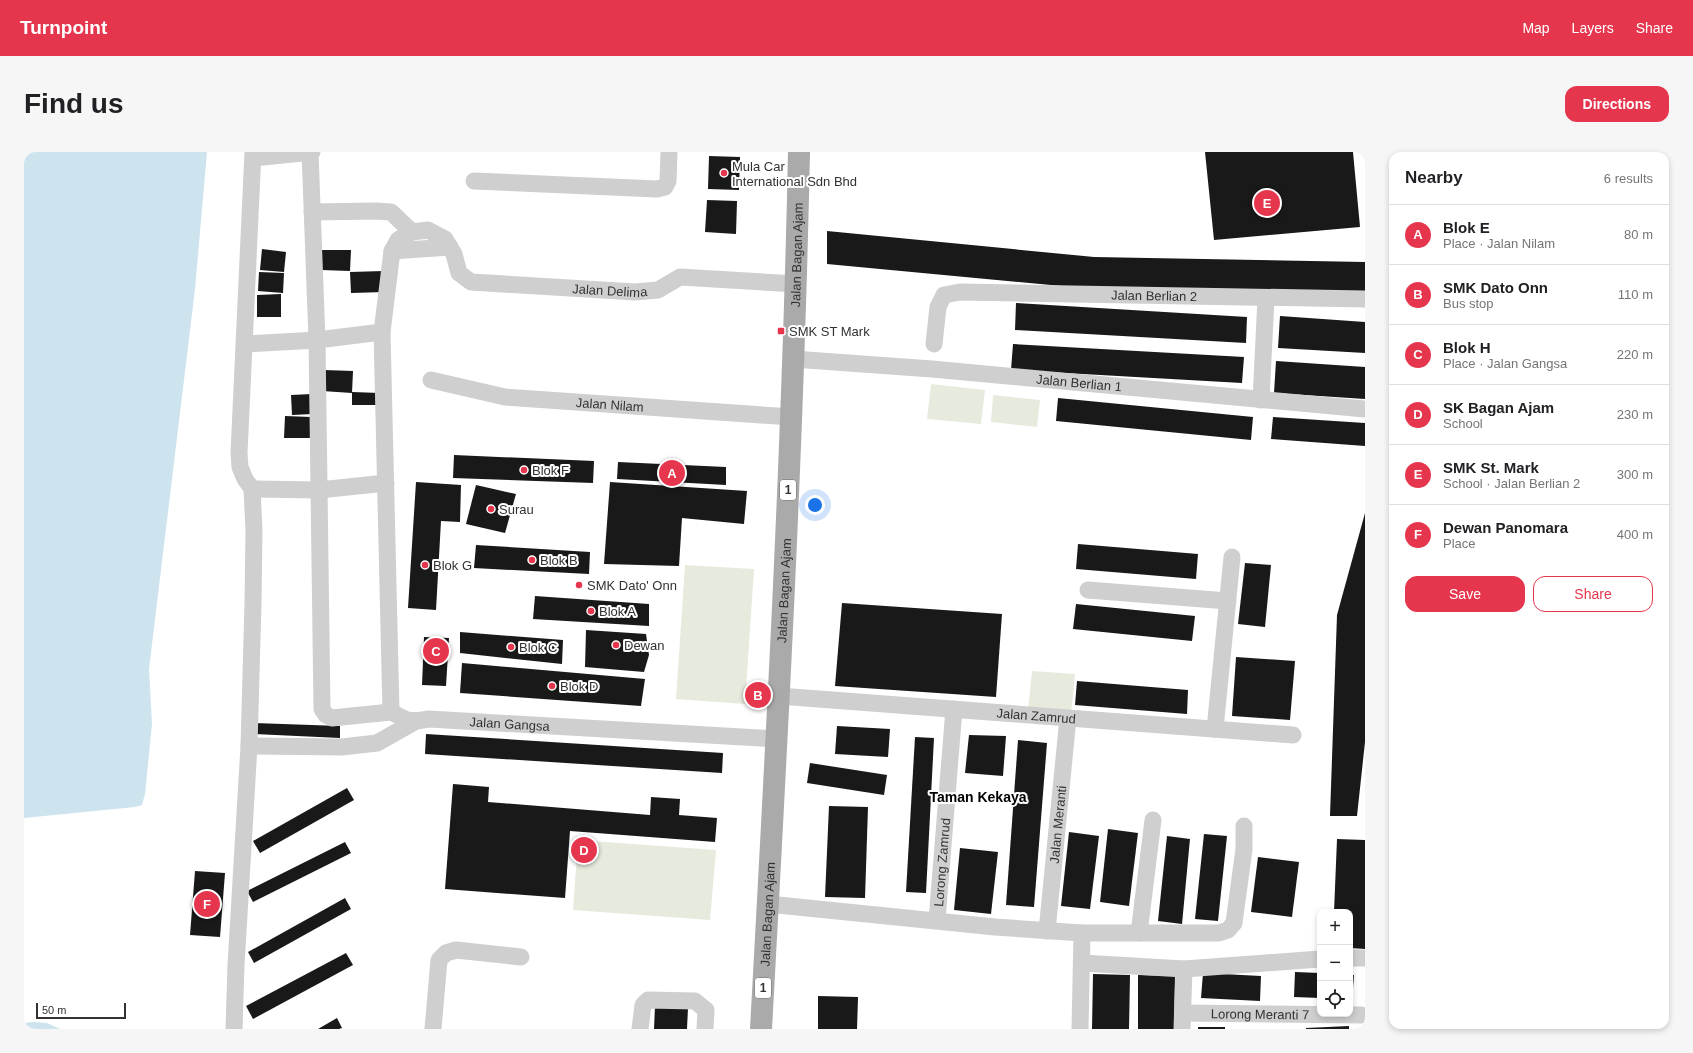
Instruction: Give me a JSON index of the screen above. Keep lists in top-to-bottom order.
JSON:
{
  "streets": {
    "main road": ["Jalan Bagan Ajam", "1"],
    "street": [
      "Jalan Delima",
      "Jalan Berlian 2",
      "Jalan Berlian 1",
      "Jalan Nilam",
      "Jalan Zamrud",
      "Jalan Gangsa",
      "Jalan Meranti",
      "Lorong Zamrud",
      "Lorong Meranti 7"
    ]
  },
  "crossings": [
    ["Jalan Bagan Ajam", "Jalan Delima"],
    ["Jalan Bagan Ajam", "Jalan Berlian 1"],
    ["Jalan Bagan Ajam", "Jalan Nilam"],
    ["Jalan Bagan Ajam", "Jalan Zamrud"],
    ["Jalan Bagan Ajam", "Jalan Gangsa"],
    ["Jalan Zamrud", "Jalan Meranti"],
    ["Jalan Zamrud", "Lorong Zamrud"]
  ],
  "districts": ["Taman Kekaya"],
  "places": {
    "other": [
      "Mula Car International Sdn Bhd",
      "Blok F",
      "Surau",
      "Blok B",
      "Blok G",
      "SMK Dato' Onn",
      "Blok A",
      "Dewan",
      "Blok C",
      "Blok D"
    ],
    "transit": ["SMK ST Mark"]
  },
  "scale_bar": "50 m",
  "page": {
    "header": "Turnpoint",
    "nav": ["Map", "Layers", "Share"],
    "buttons": [
      "Directions",
      ["Save", "Share"]
    ],
    "title": "Find us",
    "heading": ["Nearby", "6 results"],
    "pins": [
      "E",
      "A",
      "C",
      "B",
      "D",
      "F"
    ],
    "list": [
      {
        "mark": "A",
        "name": "Blok E",
        "note": "Place · Jalan Nilam",
        "value": "80 m"
      },
      {
        "mark": "B",
        "name": "SMK Dato Onn",
        "note": "Bus stop",
        "value": "110 m"
      },
      {
        "mark": "C",
        "name": "Blok H",
        "note": "Place · Jalan Gangsa",
        "value": "220 m"
      },
      {
        "mark": "D",
        "name": "SK Bagan Ajam",
        "note": "School",
        "value": "230 m"
      },
      {
        "mark": "E",
        "name": "SMK St. Mark",
        "note": "School · Jalan Berlian 2",
        "value": "300 m"
      },
      {
        "mark": "F",
        "name": "Dewan Panomara",
        "note": "Place",
        "value": "400 m"
      }
    ],
    "map_buttons": ["+", "−"],
    "scale": "50 m"
  }
}
